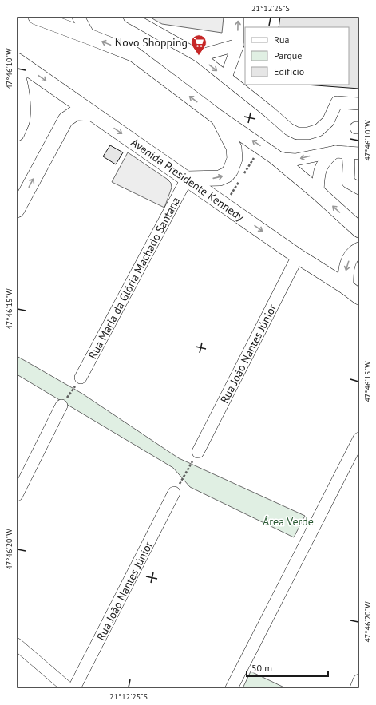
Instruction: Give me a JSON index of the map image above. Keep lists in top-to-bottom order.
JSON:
{
  "streets": {
    "main road": ["Avenida Presidente Kennedy"],
    "street": ["Rua Maria da Glória Machado Santana", "Rua João Nantes Júnior"]
  },
  "crossings": [
    ["Avenida Presidente Kennedy", "Rua Maria da Glória Machado Santana"],
    ["Avenida Presidente Kennedy", "Rua João Nantes Júnior"]
  ],
  "parks": ["Área Verde"],
  "places": {
    "supermarket": ["Novo Shopping"]
  },
  "legend": ["Rua", "Parque", "Edifício"],
  "scale_bar": "50 m",
  "coordinates": [
    "21°12'25\"S",
    "47°46'10\"W",
    "47°46'15\"W",
    "47°46'20\"W"
  ]
}
